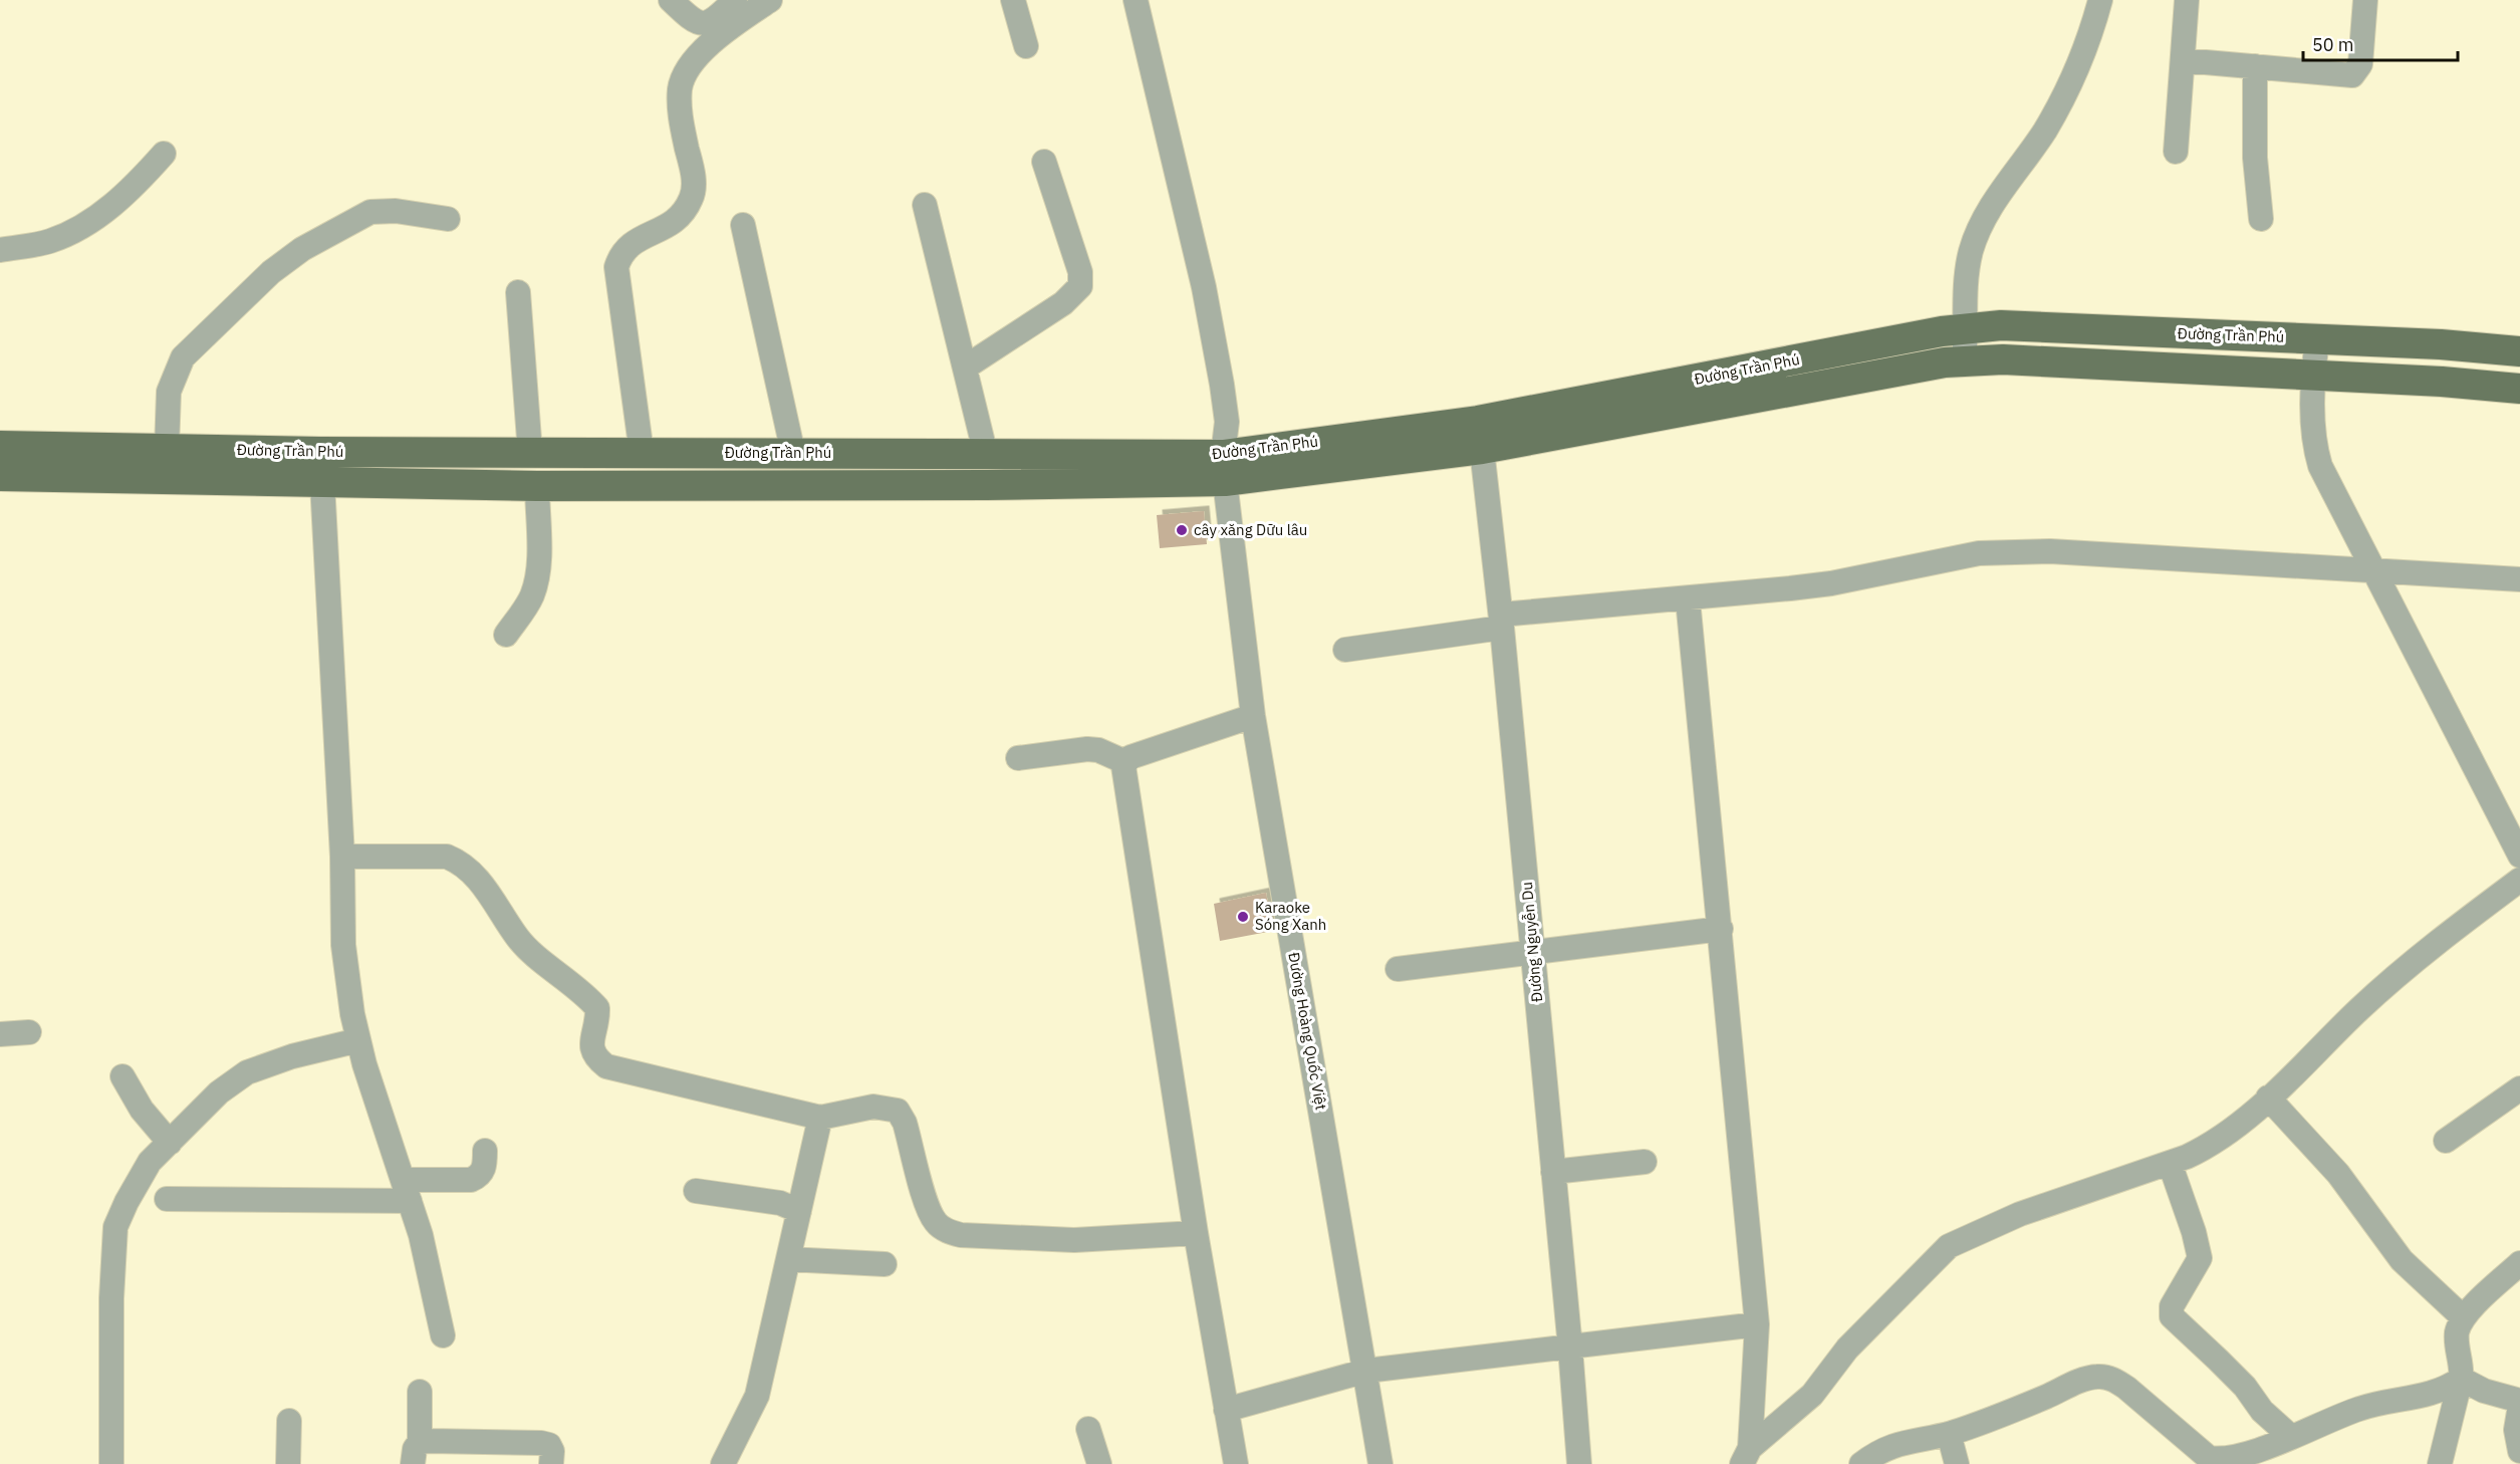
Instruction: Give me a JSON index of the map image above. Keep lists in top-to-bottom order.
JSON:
{
  "streets": {
    "main road": ["Đường Trần Phú"],
    "street": ["Đường Nguyễn Du", "Đường Hoàng Quốc Việt"]
  },
  "crossings": [
    ["Đường Trần Phú", "Đường Nguyễn Du"],
    ["Đường Trần Phú", "Đường Hoàng Quốc Việt"]
  ],
  "places": ["cây xăng Dữu lâu", "Karaoke Sóng Xanh"],
  "scale_bar": "50 m"
}
